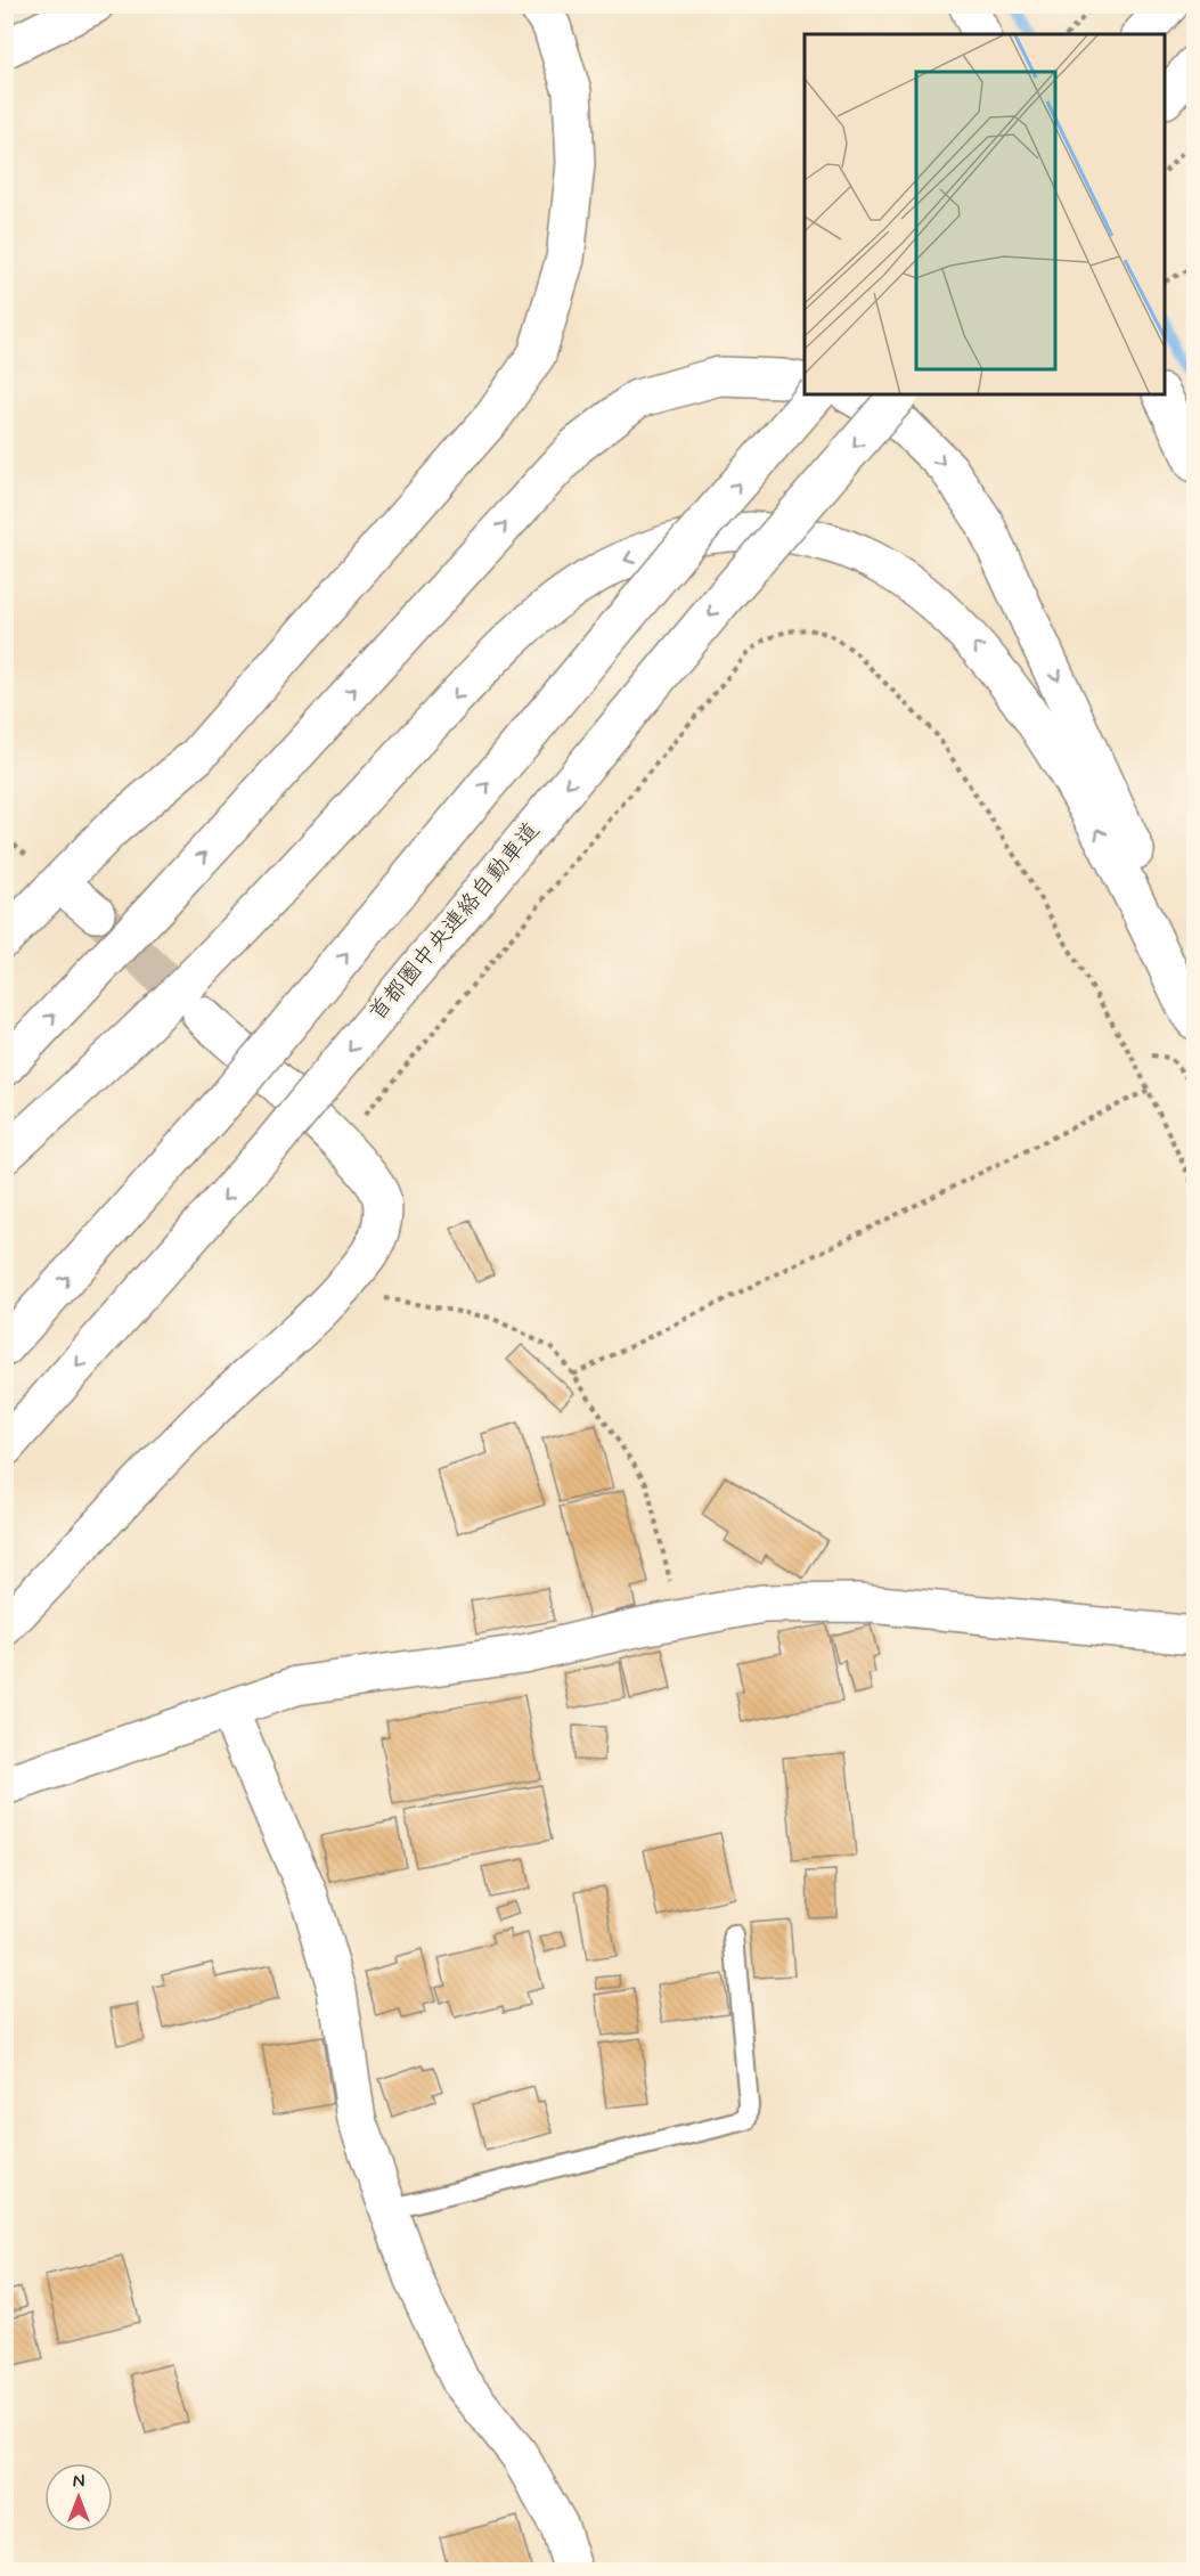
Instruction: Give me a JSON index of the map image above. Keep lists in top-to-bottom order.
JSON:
{
  "streets": {
    "main road": ["首都圏中央連絡自動車道"]
  },
  "north": "top"
}
